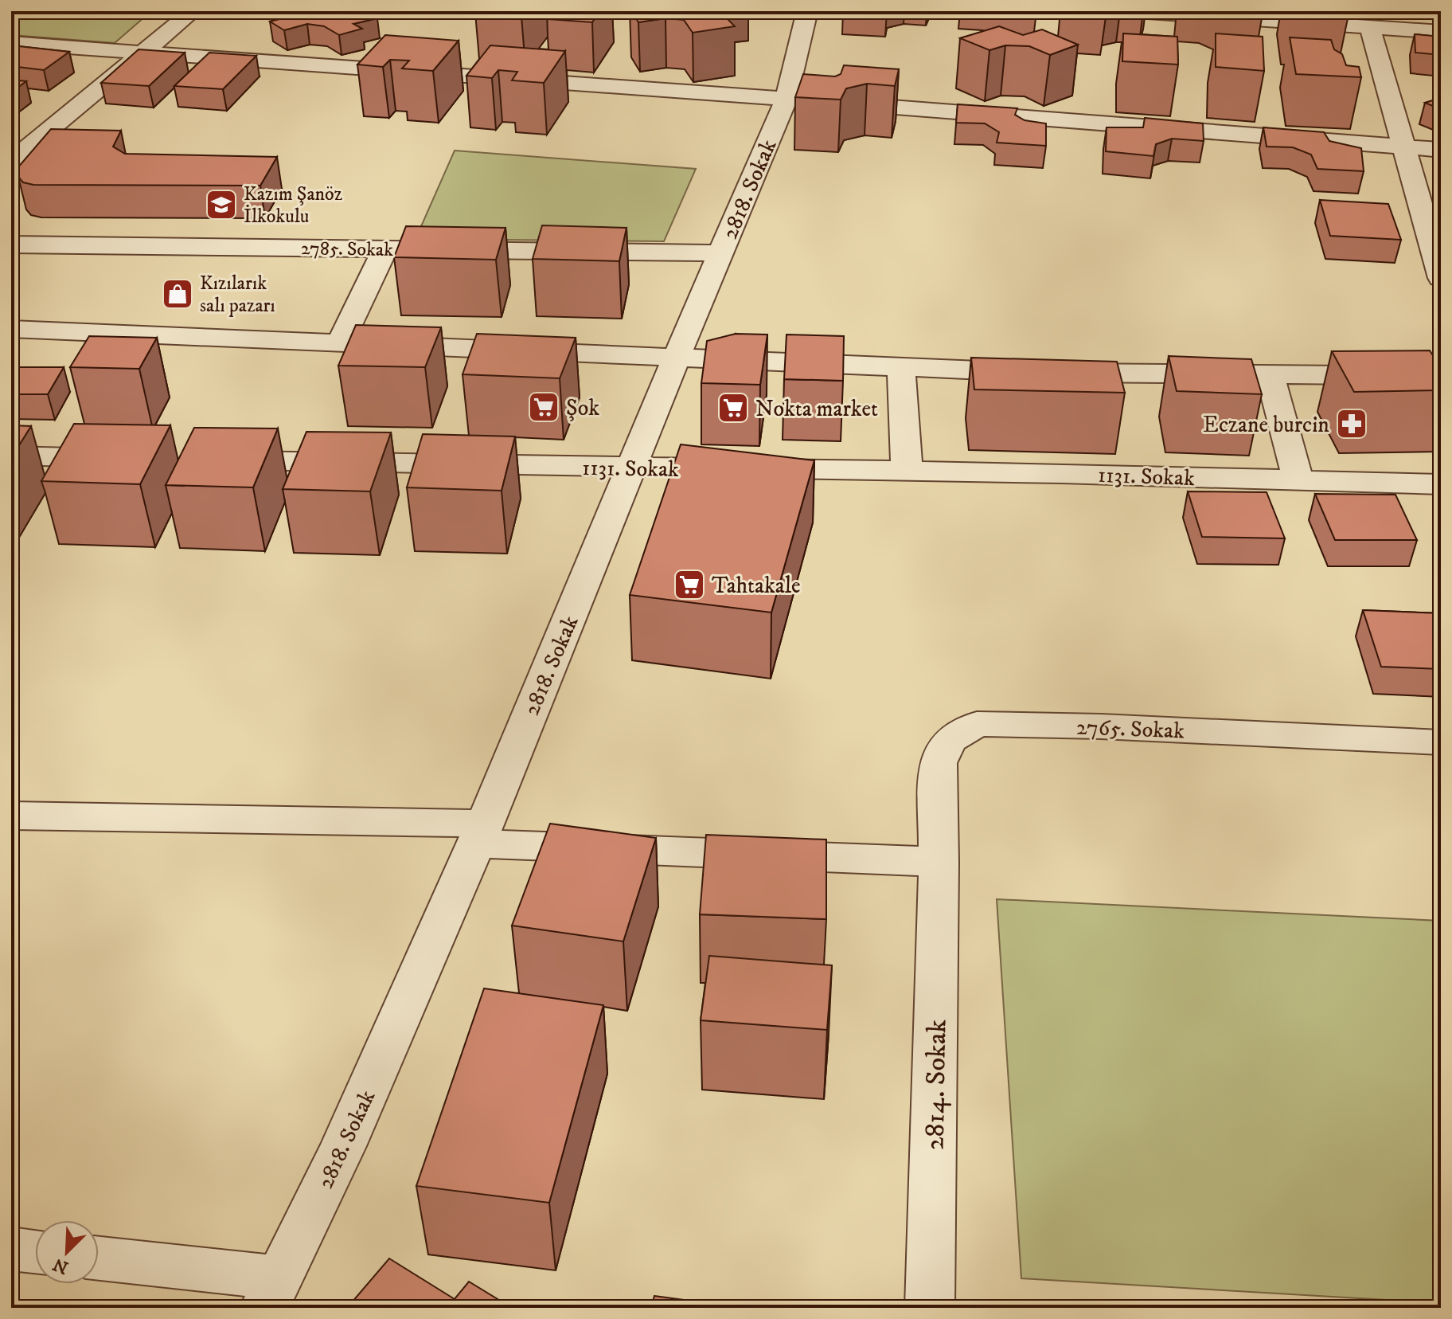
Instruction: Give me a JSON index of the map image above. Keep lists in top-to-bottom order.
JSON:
{
  "streets": {
    "street": [
      "2818. Sokak",
      "2785. Sokak",
      "1131. Sokak",
      "2765. Sokak",
      "2814. Sokak"
    ]
  },
  "crossings": [
    ["2818. Sokak", "2785. Sokak"],
    ["2818. Sokak", "1131. Sokak"],
    ["2765. Sokak", "2814. Sokak"]
  ],
  "places": {
    "school or university": ["Kazım Şanöz İlkokulu"],
    "shop": ["Kızılarık salı pazarı"],
    "supermarket": ["Şok", "Nokta market", "Tahtakale"],
    "pharmacy": ["Eczane burcin"]
  },
  "north": "bottom left"
}
